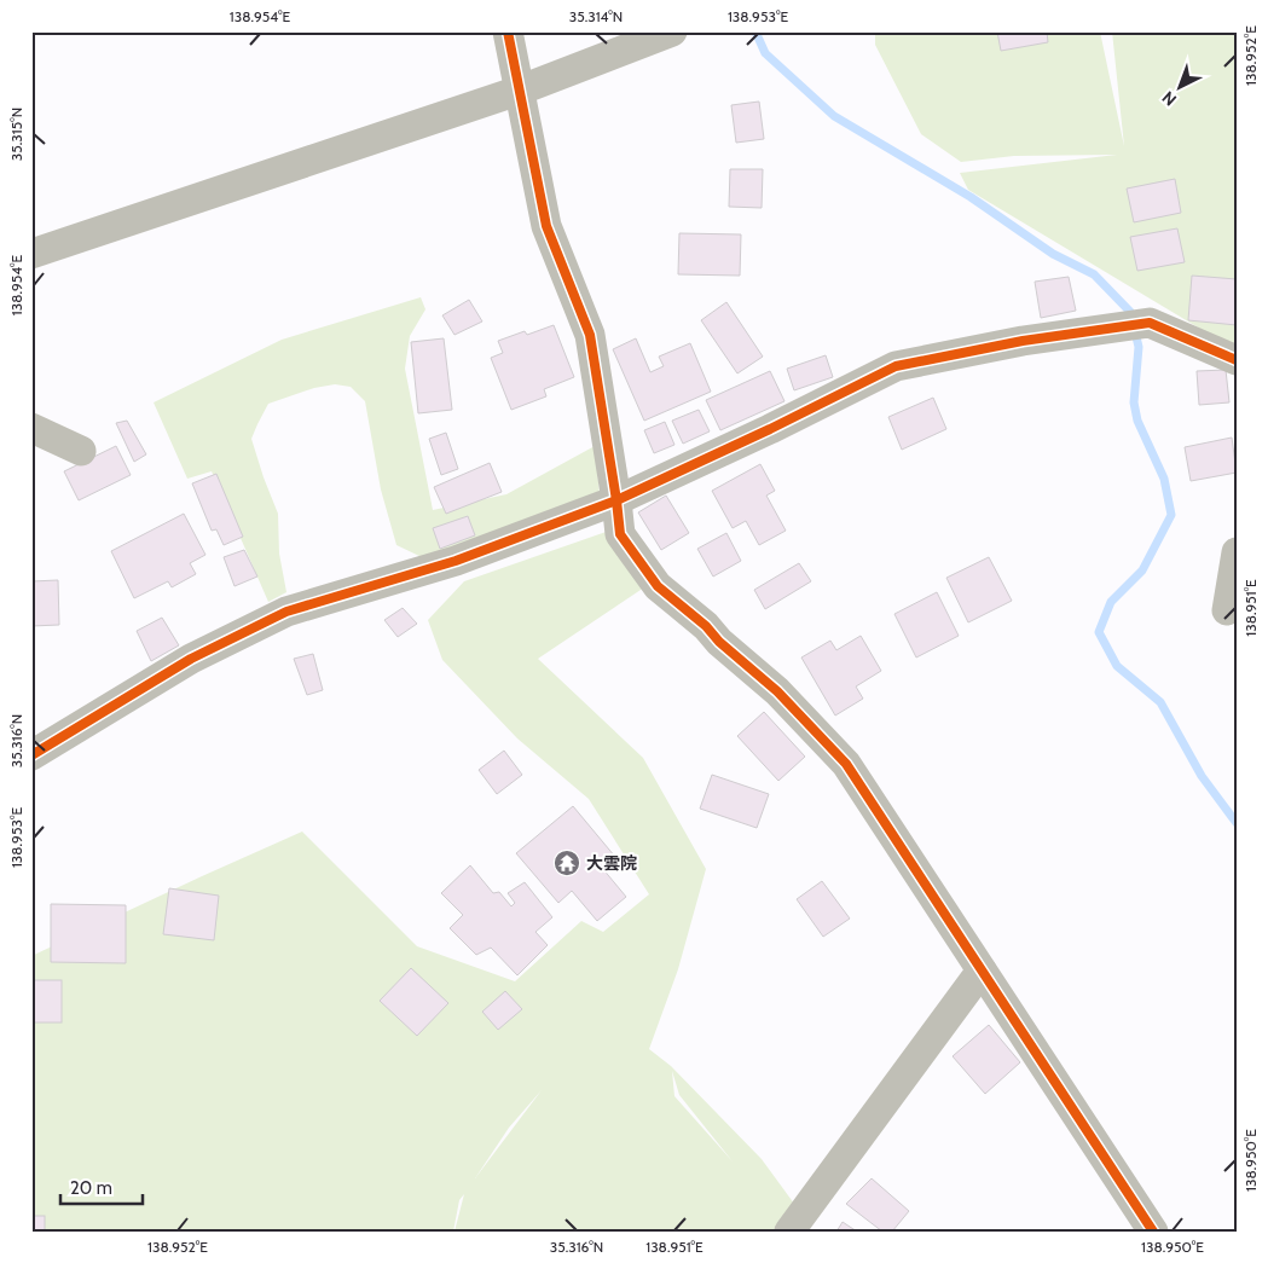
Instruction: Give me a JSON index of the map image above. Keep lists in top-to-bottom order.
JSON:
{
  "places": {
    "temple": ["大雲院"]
  },
  "scale_bar": "20 m",
  "north": "bottom left",
  "coordinates": [
    "138.954°E",
    "35.314°N",
    "138.953°E",
    "138.952°E",
    "35.315°N",
    "138.951°E",
    "35.316°N",
    "138.950°E"
  ]
}
